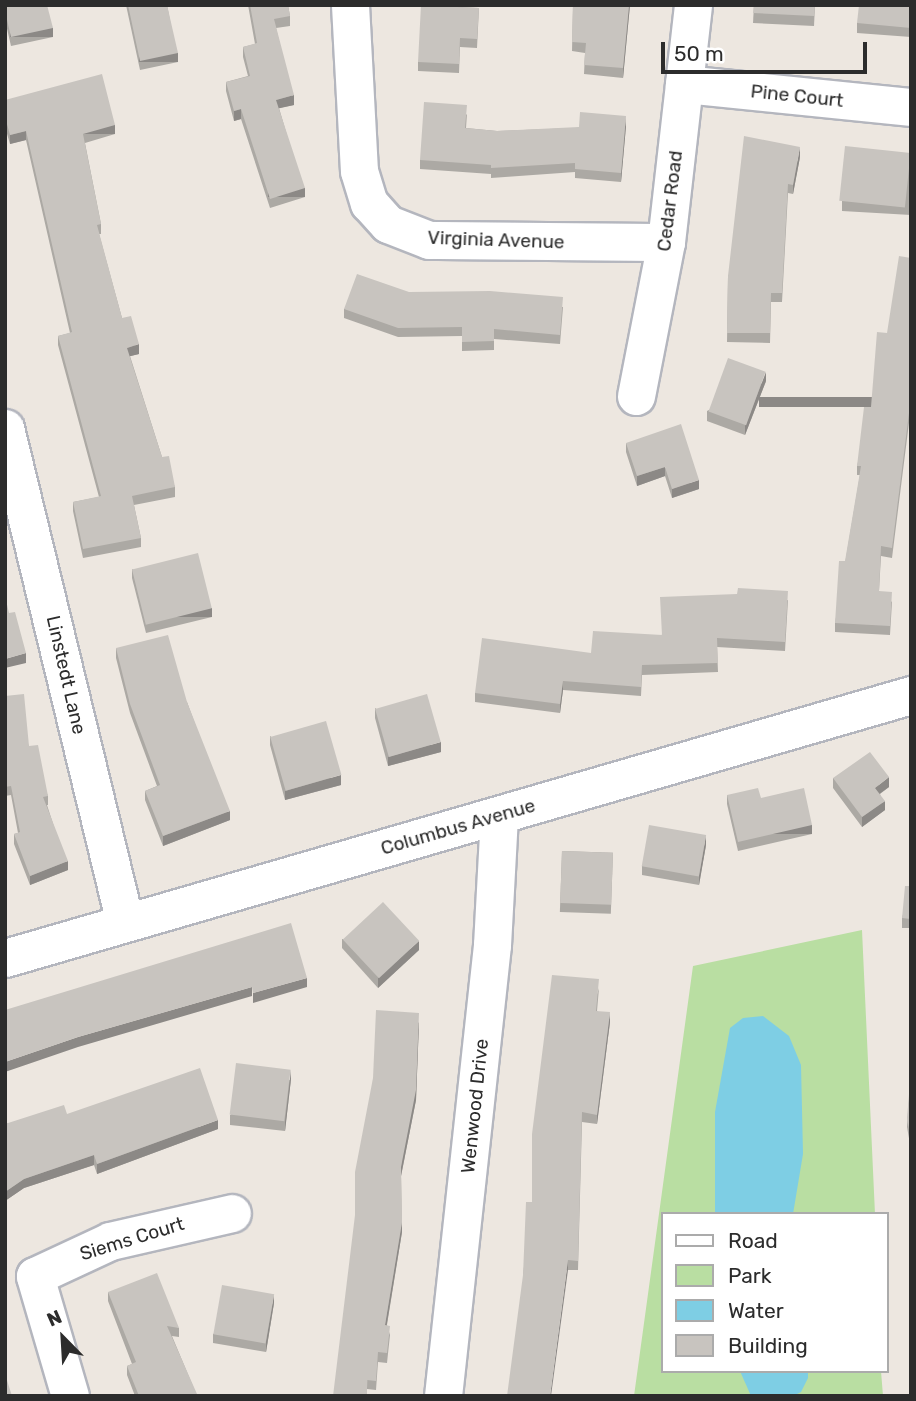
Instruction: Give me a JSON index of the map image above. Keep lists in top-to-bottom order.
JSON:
{
  "streets": {
    "street": [
      "Pine Court",
      "Cedar Road",
      "Virginia Avenue",
      "Linstedt Lane",
      "Columbus Avenue",
      "Wenwood Drive",
      "Siems Court"
    ]
  },
  "crossings": [
    ["Pine Court", "Cedar Road"],
    ["Cedar Road", "Virginia Avenue"],
    ["Linstedt Lane", "Columbus Avenue"],
    ["Columbus Avenue", "Wenwood Drive"]
  ],
  "legend": [
    "Road",
    "Park",
    "Water",
    "Building"
  ],
  "scale_bar": "50 m",
  "north": "top left"
}
